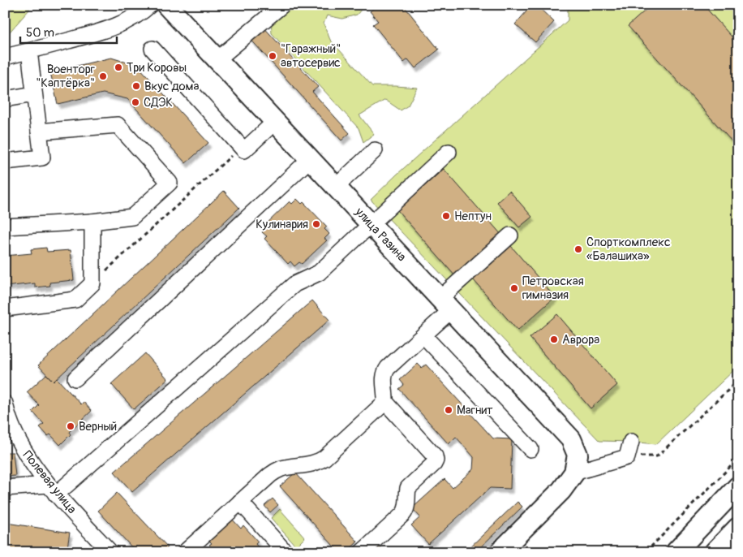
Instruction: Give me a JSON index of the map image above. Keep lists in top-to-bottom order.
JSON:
{
  "streets": {
    "main road": ["улица Разина"],
    "street": ["Полевая улица"]
  },
  "places": [
    "\"Гаражный\" автосервис",
    "Три Коровы",
    "Военторг \"Каптёрка\"",
    "Вкус дома",
    "СДЭК",
    "Нептун",
    "Кулинария",
    "Спорткомплекс «Балашиха»",
    "Петровская гимназия",
    "Аврора",
    "Магнит",
    "Верный"
  ],
  "scale_bar": "50 m"
}
